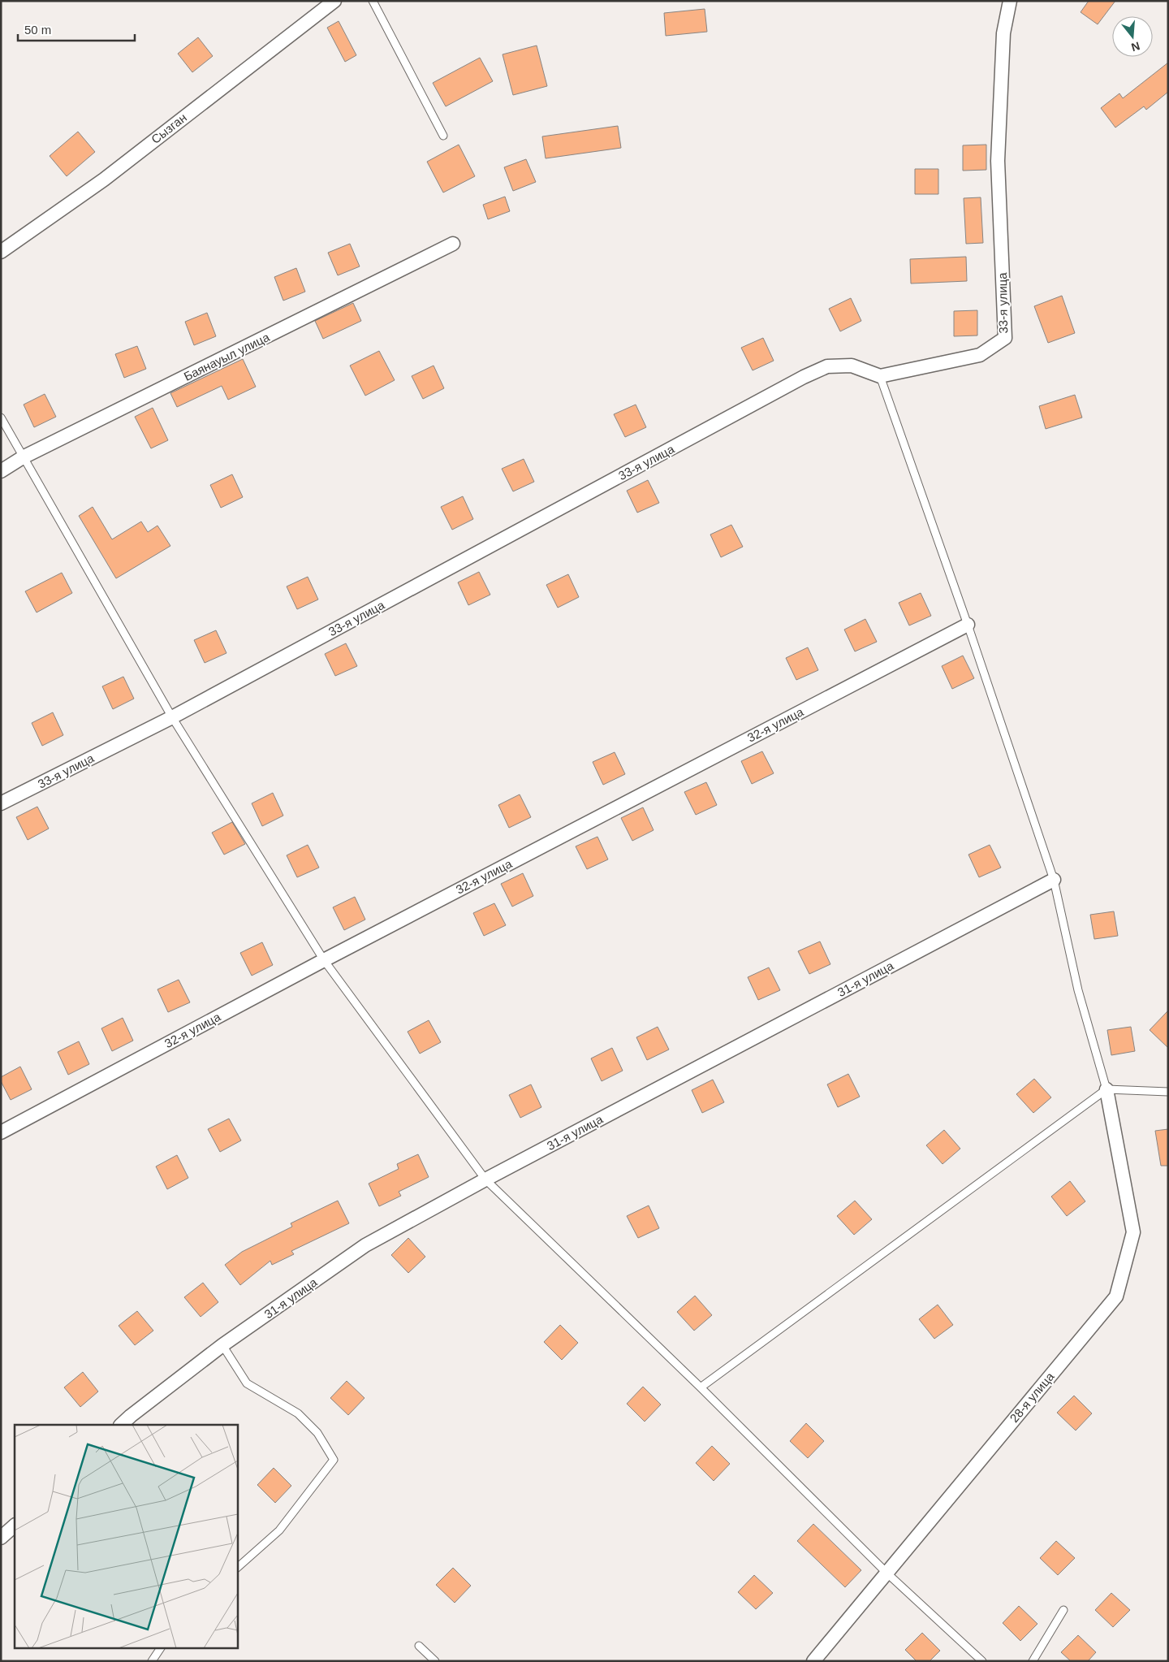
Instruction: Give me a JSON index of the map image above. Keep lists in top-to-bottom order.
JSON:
{
  "streets": {
    "street": [
      "Сызган",
      "33-я улица",
      "Баянауыл улица",
      "32-я улица",
      "31-я улица",
      "28-я улица"
    ]
  },
  "scale_bar": "50 m",
  "north": "bottom"
}
